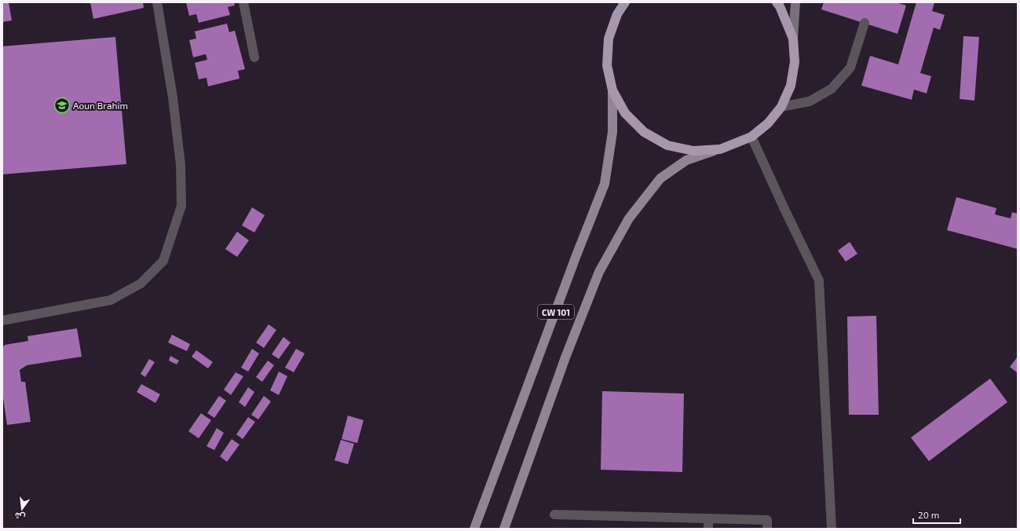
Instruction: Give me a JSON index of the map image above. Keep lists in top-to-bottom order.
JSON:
{
  "streets": {
    "main road": ["CW 101"]
  },
  "places": {
    "school or university": ["Aoun Brahim"]
  },
  "scale_bar": "20 m",
  "north": "bottom"
}
